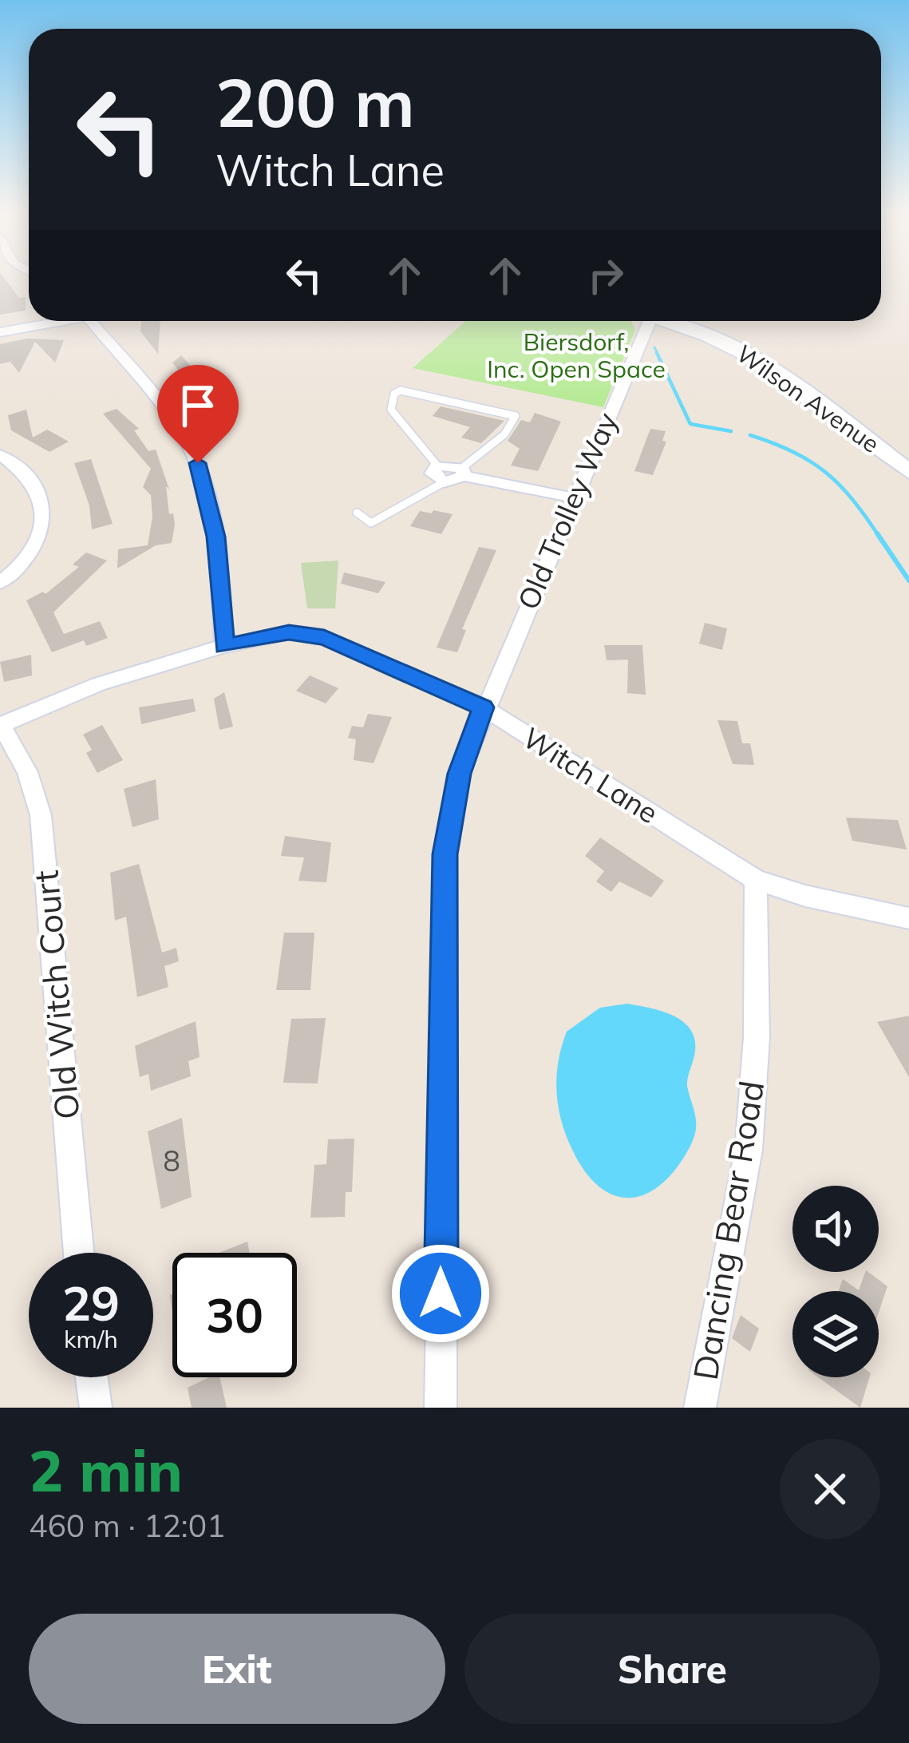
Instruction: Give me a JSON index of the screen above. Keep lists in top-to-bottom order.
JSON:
{
  "streets": {
    "main road": ["Wilson Avenue"],
    "street": [
      "Old Trolley Way",
      "Witch Lane",
      "Old Witch Court",
      "Dancing Bear Road"
    ]
  },
  "crossings": [
    ["Old Trolley Way", "Witch Lane"],
    ["Witch Lane", "Old Witch Court"],
    ["Witch Lane", "Dancing Bear Road"]
  ],
  "parks": ["Biersdorf, Inc. Open Space"],
  "house_numbers": ["8"],
  "page": {
    "turn": ["200 m", "Witch Lane"],
    "speed": "29 km/h",
    "limit": "30",
    "heading": ["2 min", "460 m · 12:01"],
    "buttons": ["Exit", "Share"]
  }
}
